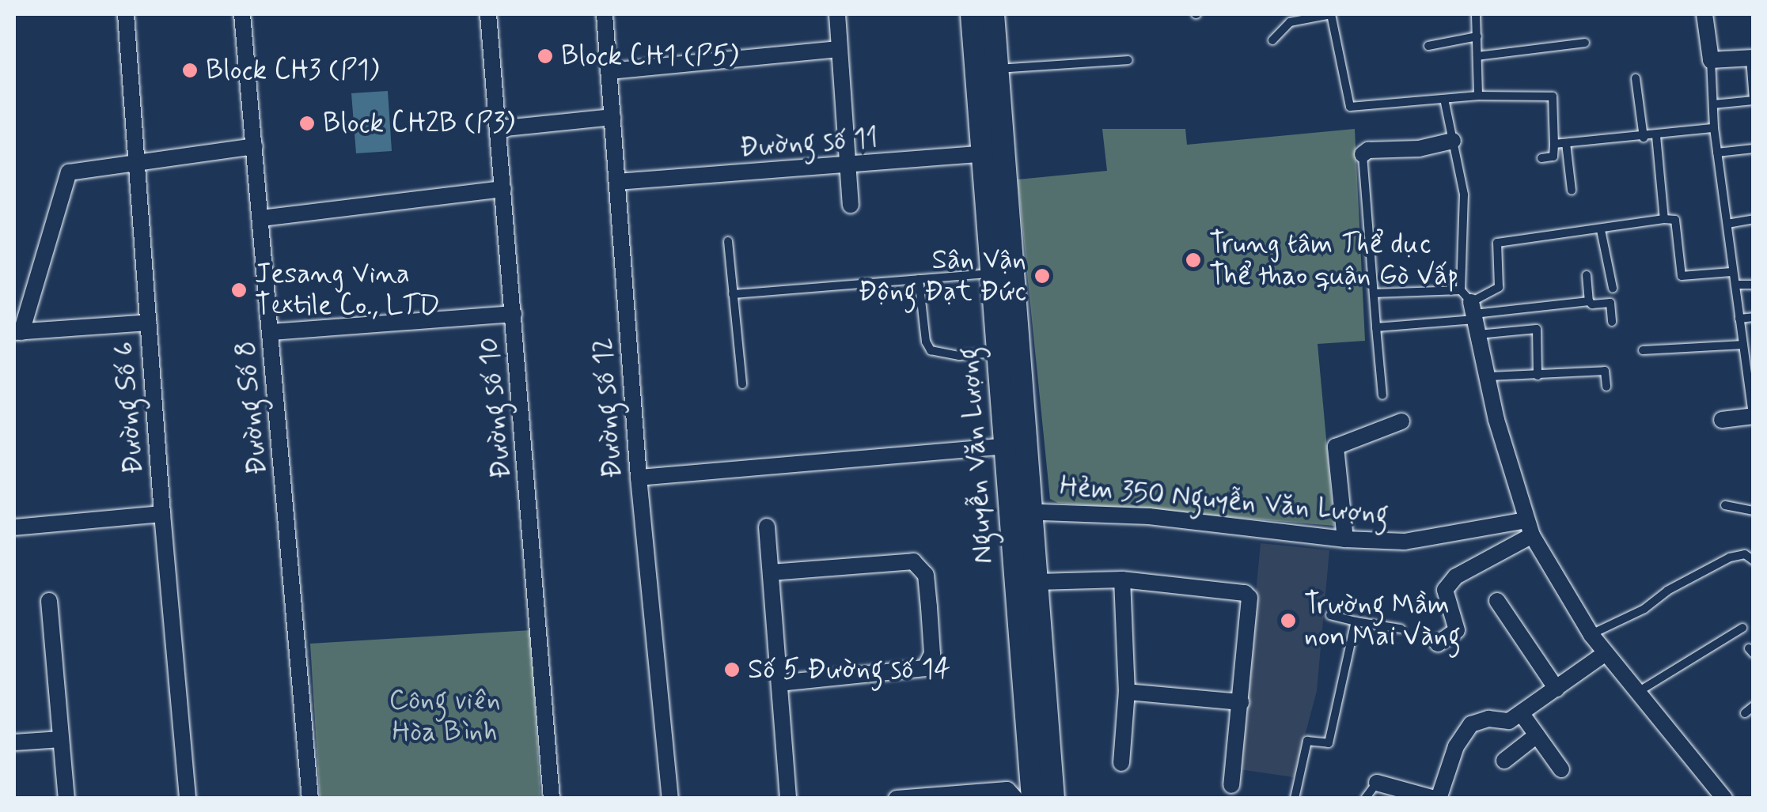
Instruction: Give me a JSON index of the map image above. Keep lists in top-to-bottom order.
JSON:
{
  "streets": {
    "street": [
      "Đường số 11",
      "Đường Số 6",
      "Đường Số 8",
      "Đường số 10",
      "Đường số 12",
      "Nguyễn Văn Lượng",
      "Hẻm 350 Nguyễn Văn Lượng"
    ]
  },
  "crossings": [
    ["Đường số 11", "Đường số 12"],
    ["Đường số 11", "Nguyễn Văn Lượng"],
    ["Nguyễn Văn Lượng", "Hẻm 350 Nguyễn Văn Lượng"]
  ],
  "parks": ["Công viên Hòa Bình"],
  "places": [
    "Block CH1 (P5)",
    "Block CH3 (P1)",
    "Block CH2B (P3)",
    "Trung tâm Thể dục Thể thao quận Gò Vấp",
    "Sân Vận Động Đạt Đức",
    "Jesang Vina Textile Co., LTD",
    "Trường Mầm non Mai Vàng",
    "Số 5 Đường số 14"
  ]
}
